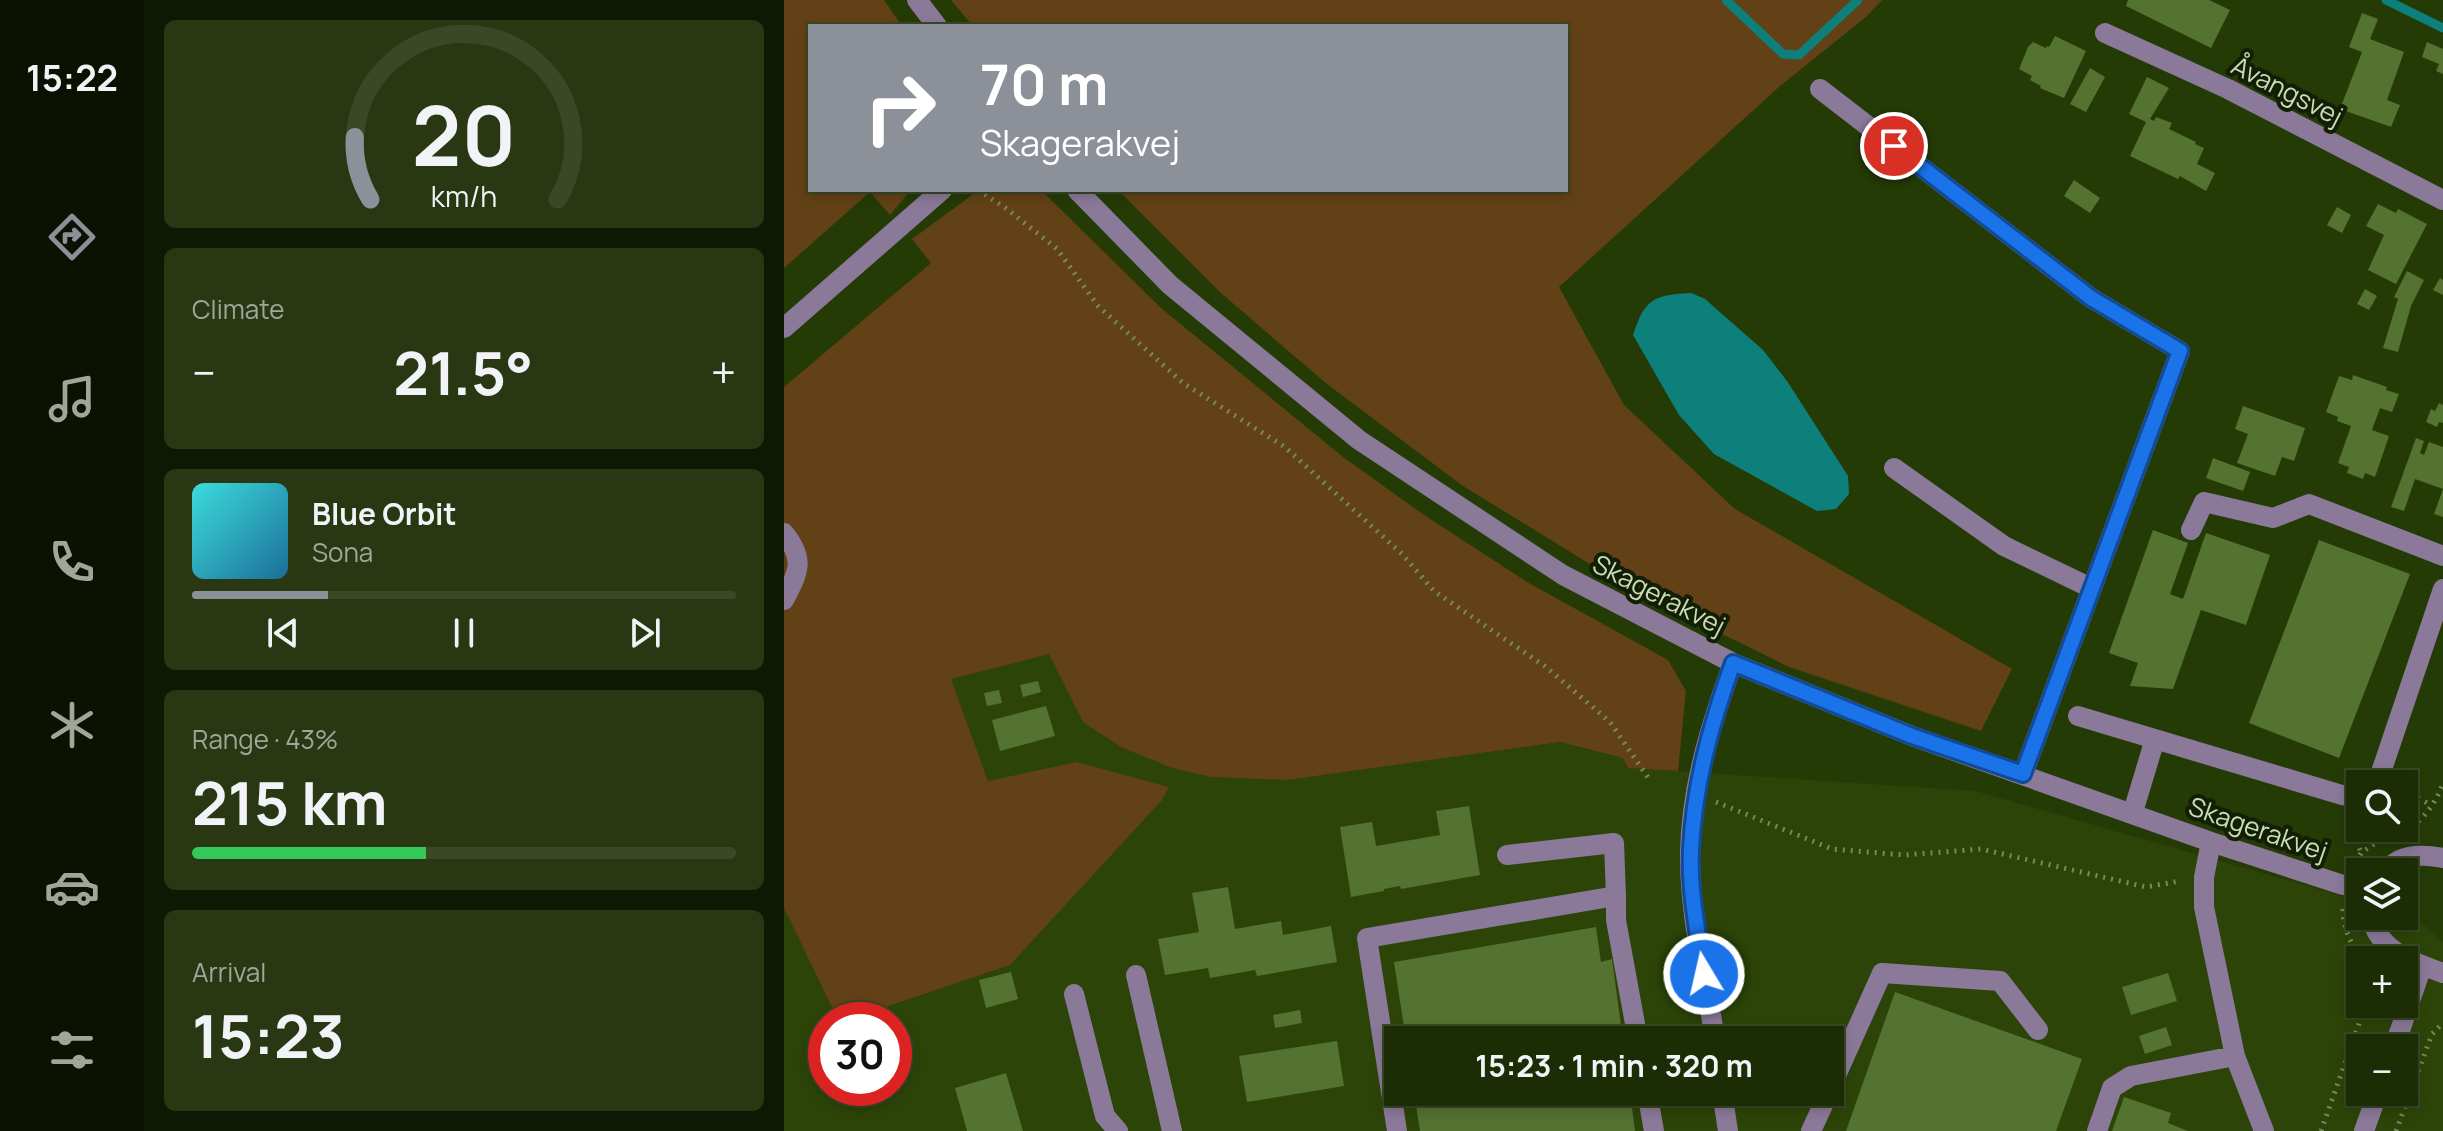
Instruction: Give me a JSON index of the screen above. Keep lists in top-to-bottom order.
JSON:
{
  "streets": {
    "street": ["Åvangsvej", "Skagerakvej"]
  },
  "page": {
    "tabs": "15:22",
    "turn": ["70 m", "Skagerakvej"],
    "tile": [
      "Climate",
      ["Range · 43%", "215 km"],
      ["Arrival", "15:23"]
    ],
    "heat": ["−", "21.5°", "+"],
    "song": ["Blue Orbit", "Sona"],
    "map_buttons": ["+", "−"],
    "limit": "30",
    "trip": "15:23 · 1 min · 320 m",
    "gauge": ["20", "km/h"]
  }
}
